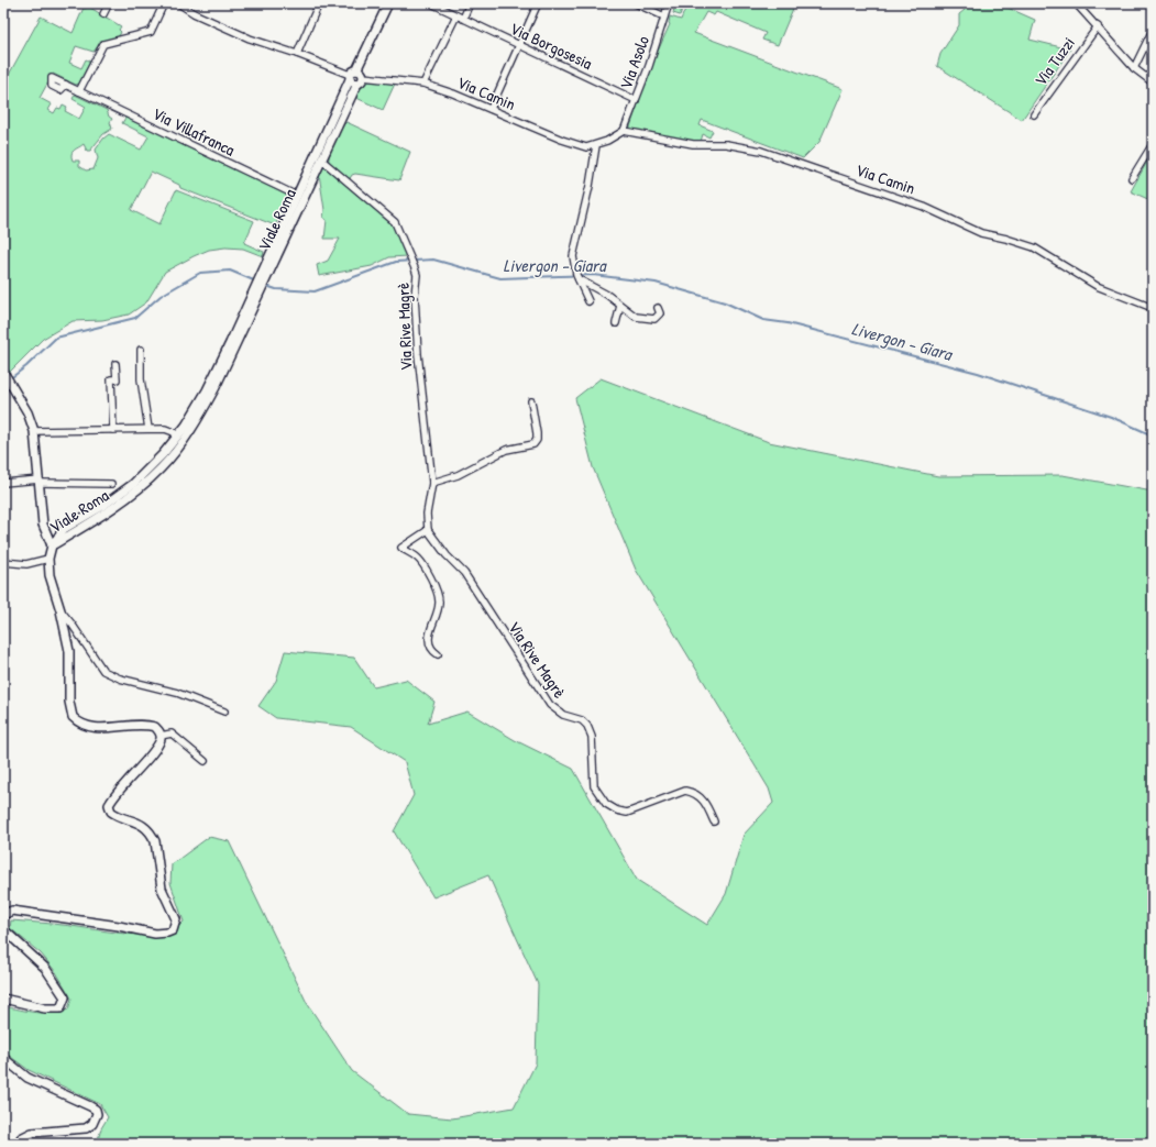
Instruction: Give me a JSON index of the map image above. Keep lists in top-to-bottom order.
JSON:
{
  "streets": {
    "main road": ["Viale Roma"],
    "street": [
      "Via Borgosesia",
      "Via Tuzzi",
      "Via Asolo",
      "Via Camin",
      "Via Villafranca",
      "Via Rive Magrè"
    ]
  },
  "crossings": [
    ["Via Borgosesia", "Via Asolo"],
    ["Via Asolo", "Via Camin"],
    ["Via Camin", "Viale Roma"],
    ["Via Villafranca", "Viale Roma"],
    ["Viale Roma", "Via Rive Magrè"]
  ],
  "water": ["Livergon - Giara"]
}
